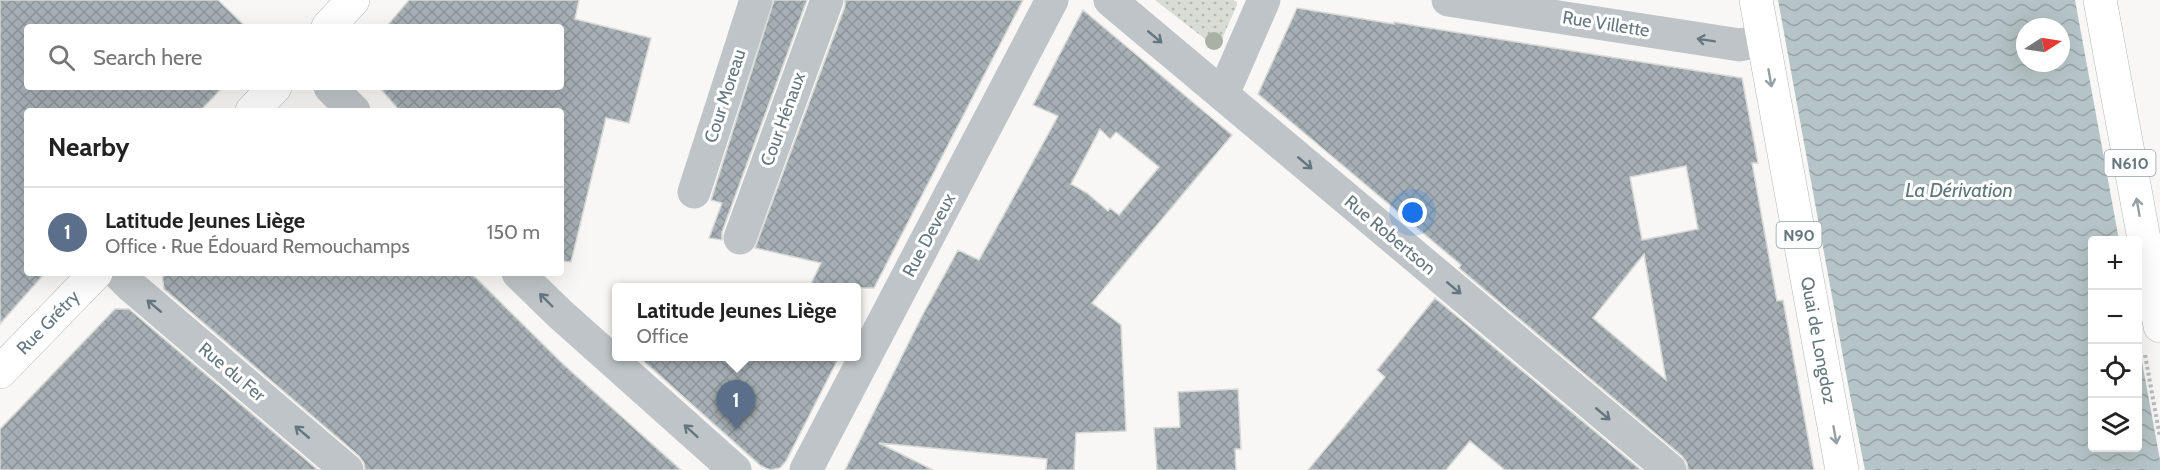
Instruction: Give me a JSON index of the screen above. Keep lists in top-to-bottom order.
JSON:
{
  "streets": {
    "main road": [
      "N610",
      "N90",
      "Rue Grétry",
      "Quai de Longdoz"
    ],
    "street": [
      "Rue Villette",
      "Cour Moreau",
      "Cour Hénaux",
      "Rue Deveux",
      "Rue Robertson",
      "Rue du Fer"
    ]
  },
  "crossings": [
    ["Rue Villette", "Quai de Longdoz"]
  ],
  "one_way": [
    "Rue Villette",
    "Rue Robertson",
    "Quai de Longdoz",
    "Rue du Fer"
  ],
  "water": ["La Dérivation"],
  "north": "right",
  "page": {
    "search": "Search here",
    "heading": "Nearby",
    "list": [
      {
        "mark": "1",
        "name": "Latitude Jeunes Liège",
        "note": "Office · Rue Édouard Remouchamps",
        "value": "150 m"
      }
    ],
    "map_buttons": ["+", "−"],
    "popup": ["Latitude Jeunes Liège", "Office"],
    "pins": "1"
  }
}
